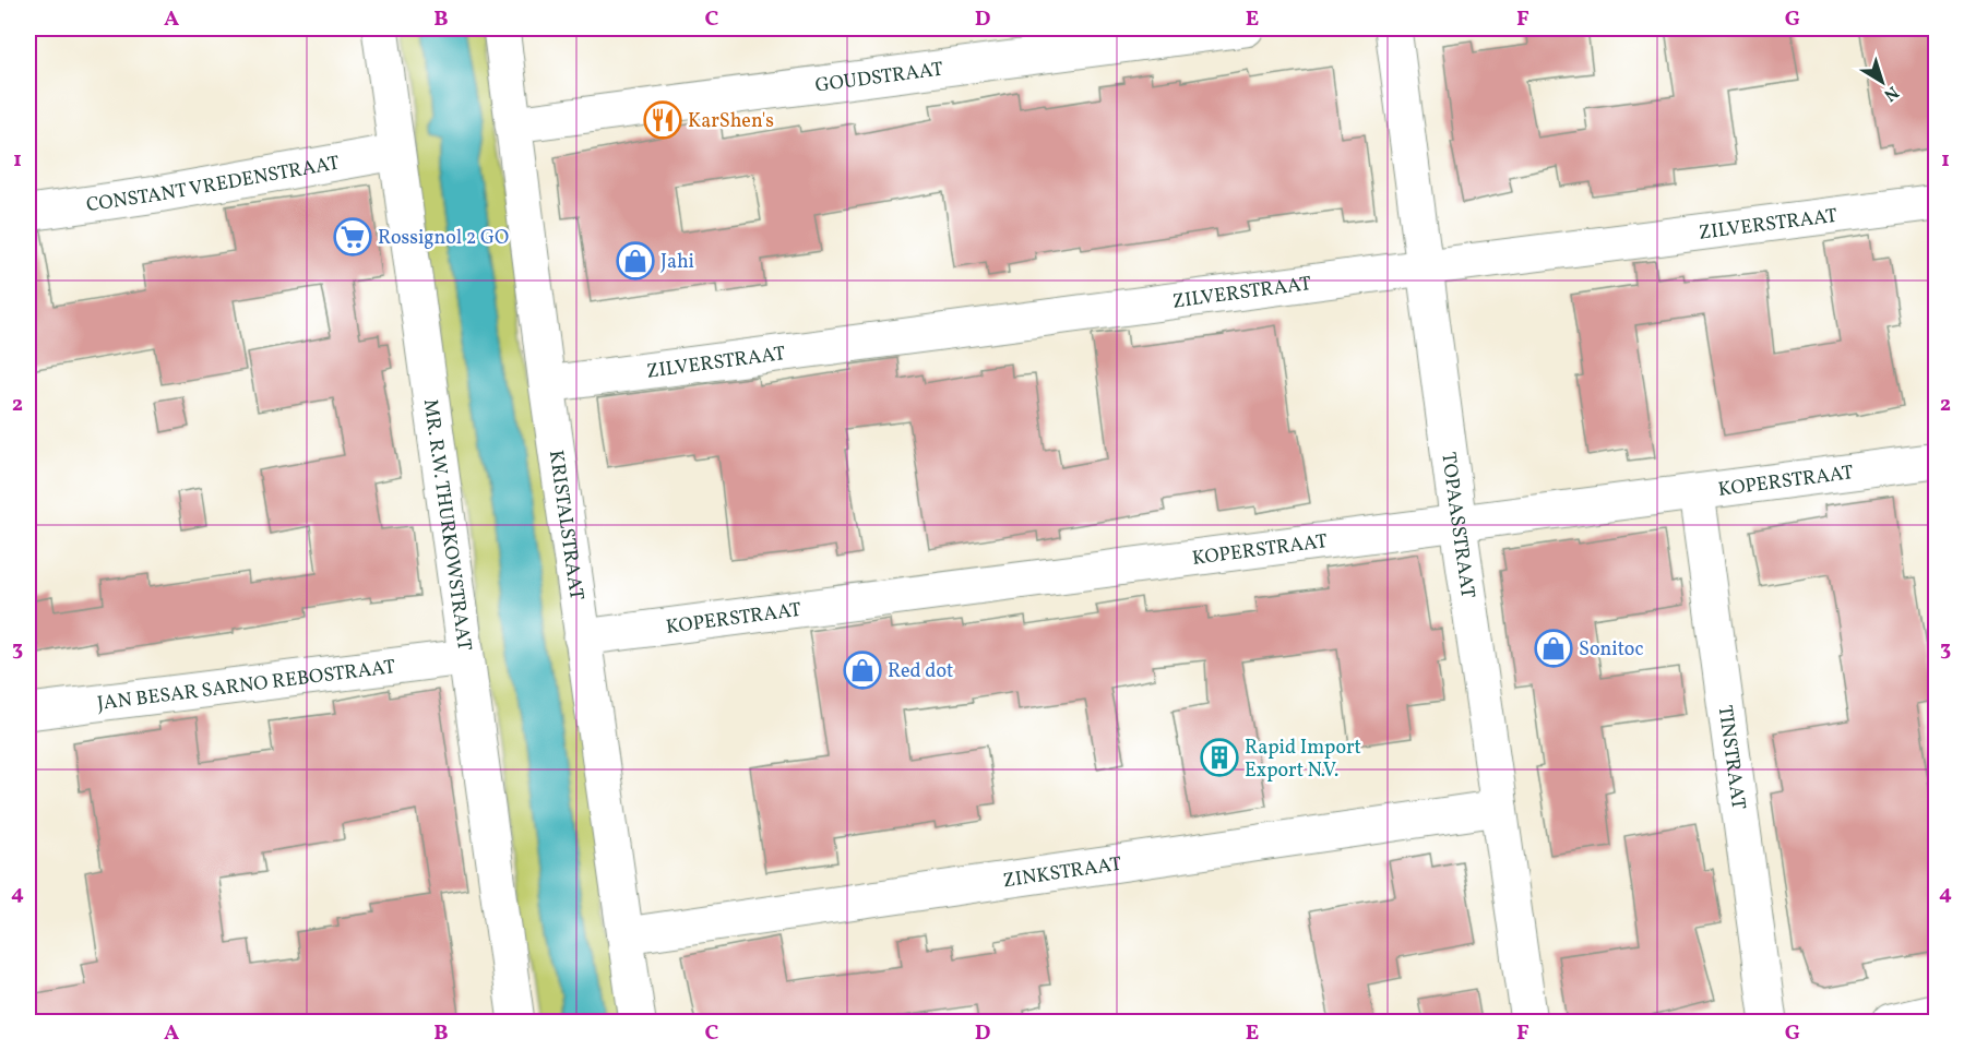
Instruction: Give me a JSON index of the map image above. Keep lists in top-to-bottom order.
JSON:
{
  "streets": {
    "street": [
      "GOUDSTRAAT",
      "CONSTANT VREDENSTRAAT",
      "ZILVERSTRAAT",
      "KOPERSTRAAT",
      "MR. R.W. THURKOWSTRAAT",
      "KRISTALSTRAAT",
      "TOPAASSTRAAT",
      "JAN BESAR SARNO REBOSTRAAT",
      "TINSTRAAT",
      "ZINKSTRAAT"
    ]
  },
  "crossings": [
    ["GOUDSTRAAT", "KRISTALSTRAAT"],
    ["CONSTANT VREDENSTRAAT", "MR. R.W. THURKOWSTRAAT"],
    ["ZILVERSTRAAT", "KRISTALSTRAAT"],
    ["ZILVERSTRAAT", "TOPAASSTRAAT"],
    ["KOPERSTRAAT", "KRISTALSTRAAT"],
    ["KOPERSTRAAT", "TOPAASSTRAAT"],
    ["KOPERSTRAAT", "TINSTRAAT"],
    ["MR. R.W. THURKOWSTRAAT", "JAN BESAR SARNO REBOSTRAAT"],
    ["KRISTALSTRAAT", "ZINKSTRAAT"],
    ["TOPAASSTRAAT", "ZINKSTRAAT"]
  ],
  "places": {
    "restaurant": ["KarShen's"],
    "supermarket": ["Rossignol 2 GO"],
    "shop": ["Jahi", "Sonitoc", "Red dot"],
    "building": ["Rapid Import Export N.V."]
  },
  "north": "bottom right",
  "grid": {
    "columns": [
      "A",
      "B",
      "C",
      "D",
      "E",
      "F",
      "G"
    ],
    "rows": [
      "1",
      "2",
      "3",
      "4"
    ]
  }
}
